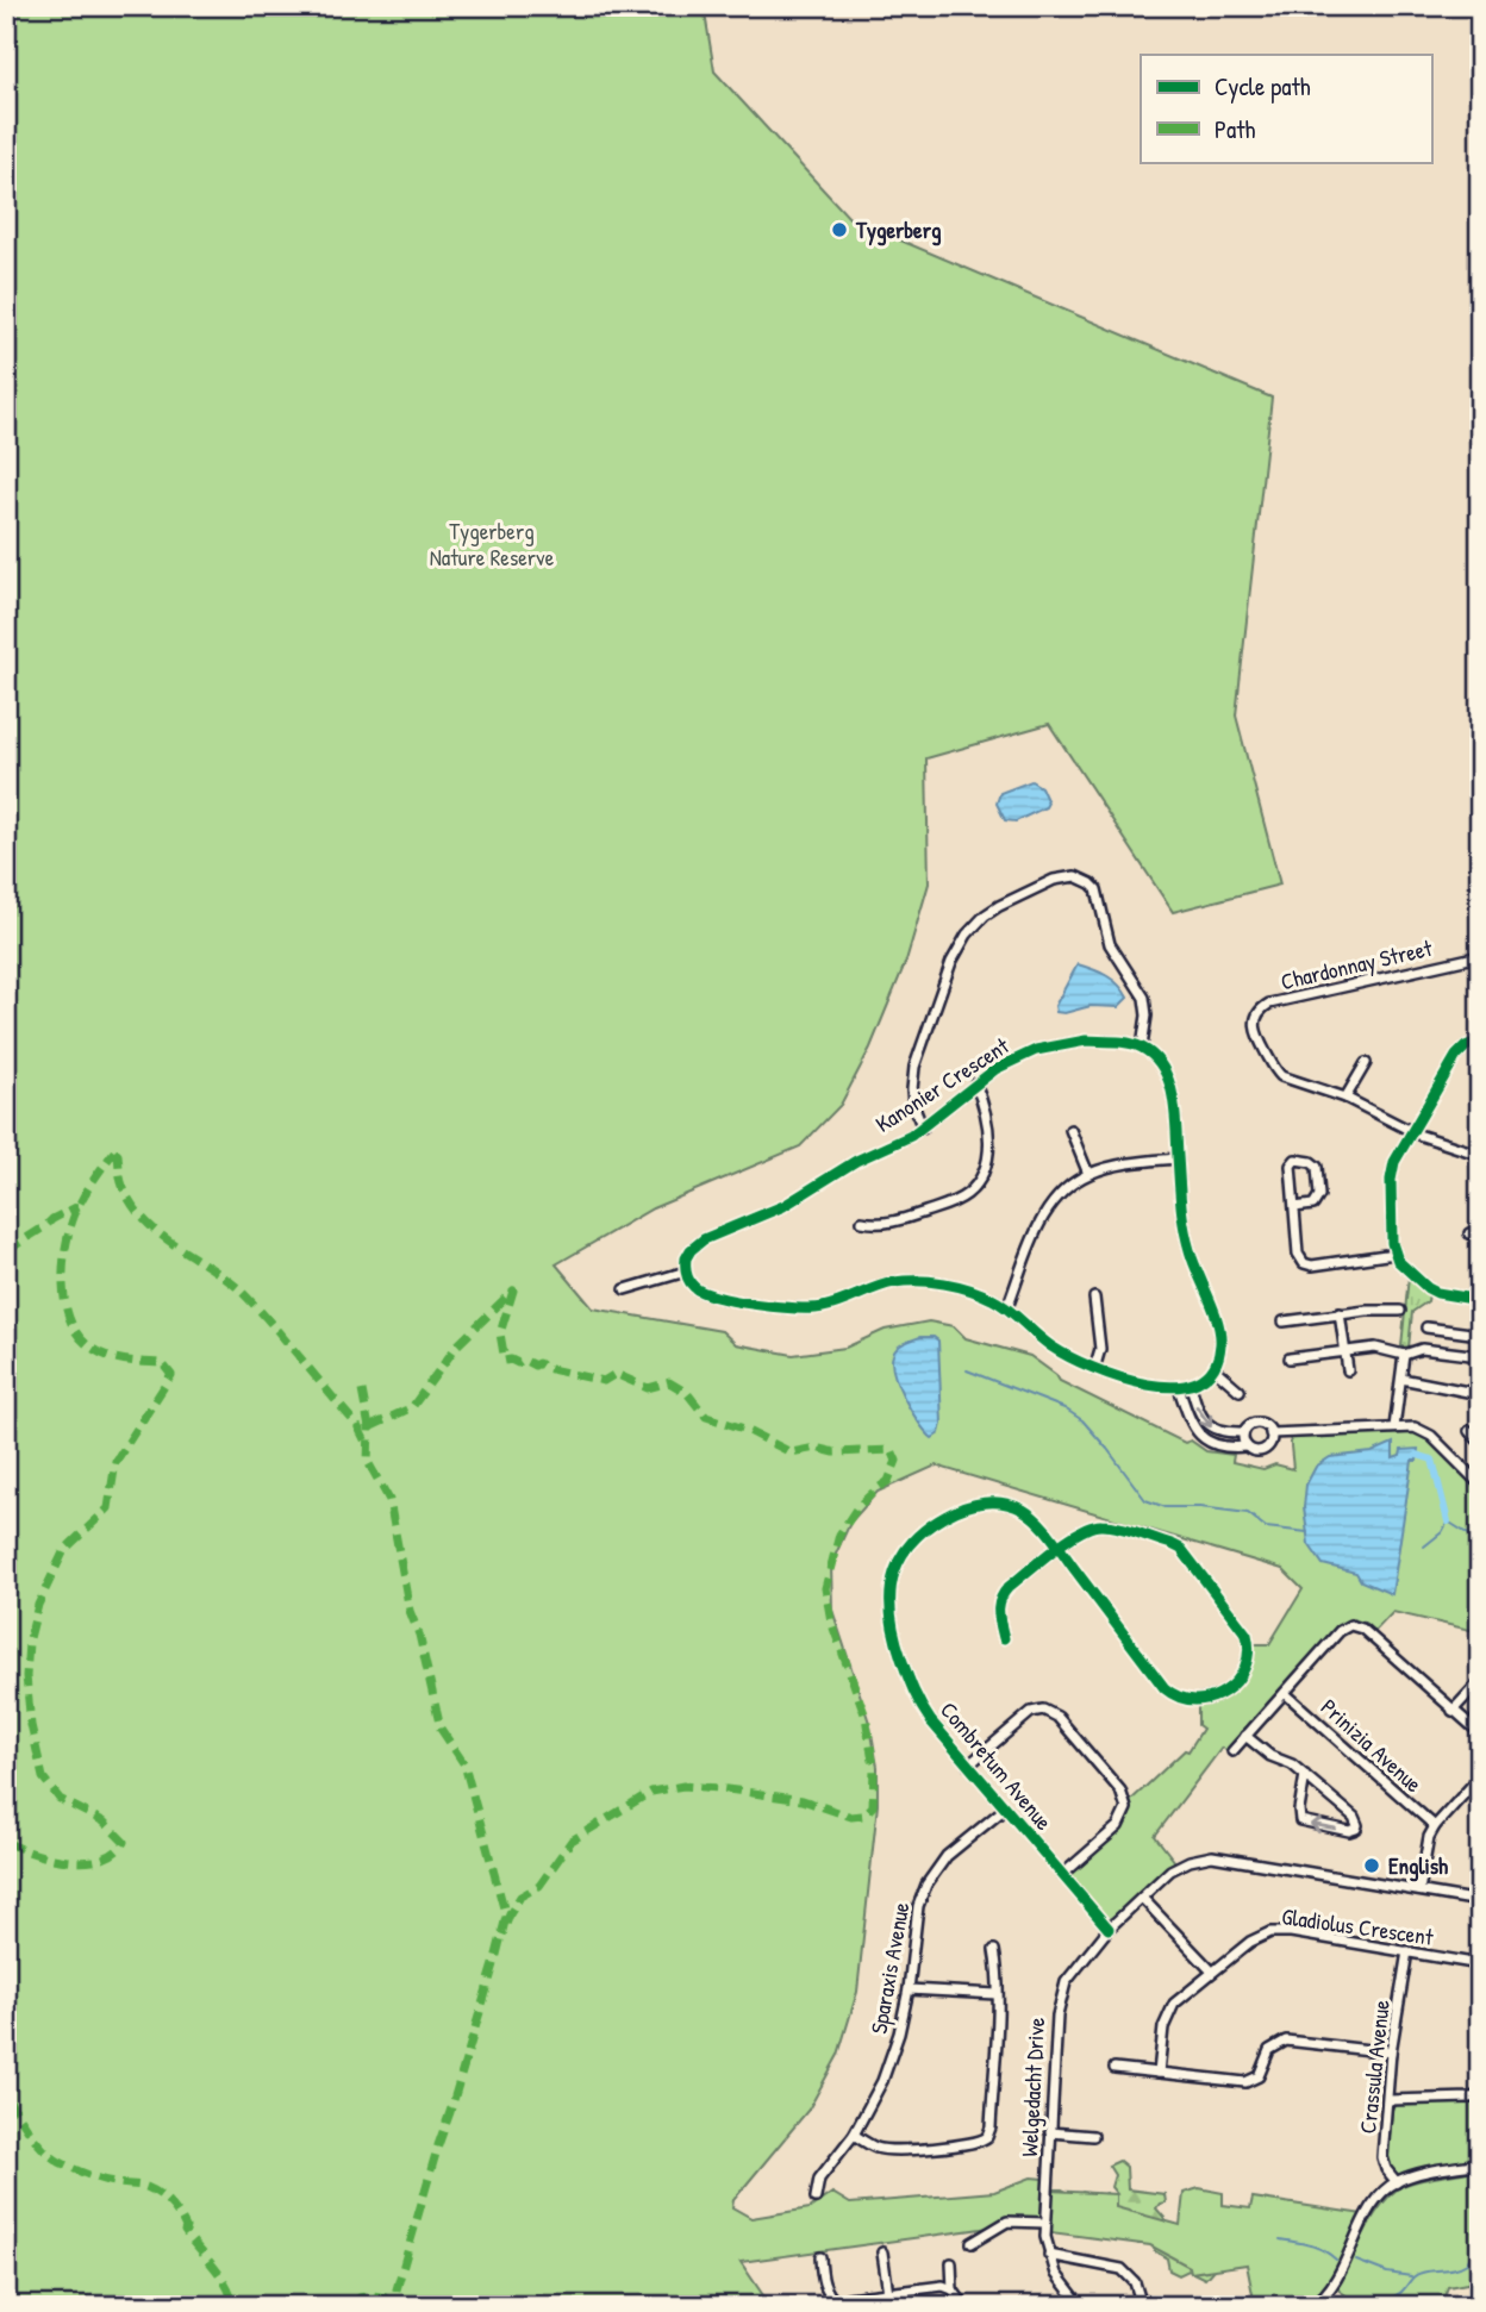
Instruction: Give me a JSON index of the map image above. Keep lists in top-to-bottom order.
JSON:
{
  "streets": {
    "street": [
      "Chardonnay Street",
      "Kanonier Crescent",
      "Prinizia Avenue",
      "Combretum Avenue",
      "Gladiolus Crescent",
      "Sparaxis Avenue",
      "Crassula Avenue",
      "Welgedacht Drive"
    ]
  },
  "crossings": [
    ["Combretum Avenue", "Sparaxis Avenue"],
    ["Combretum Avenue", "Welgedacht Drive"],
    ["Gladiolus Crescent", "Crassula Avenue"]
  ],
  "parks": ["Tygerberg Nature Reserve"],
  "places": ["Tygerberg", "English"],
  "legend": ["Cycle path", "Path"]
}
